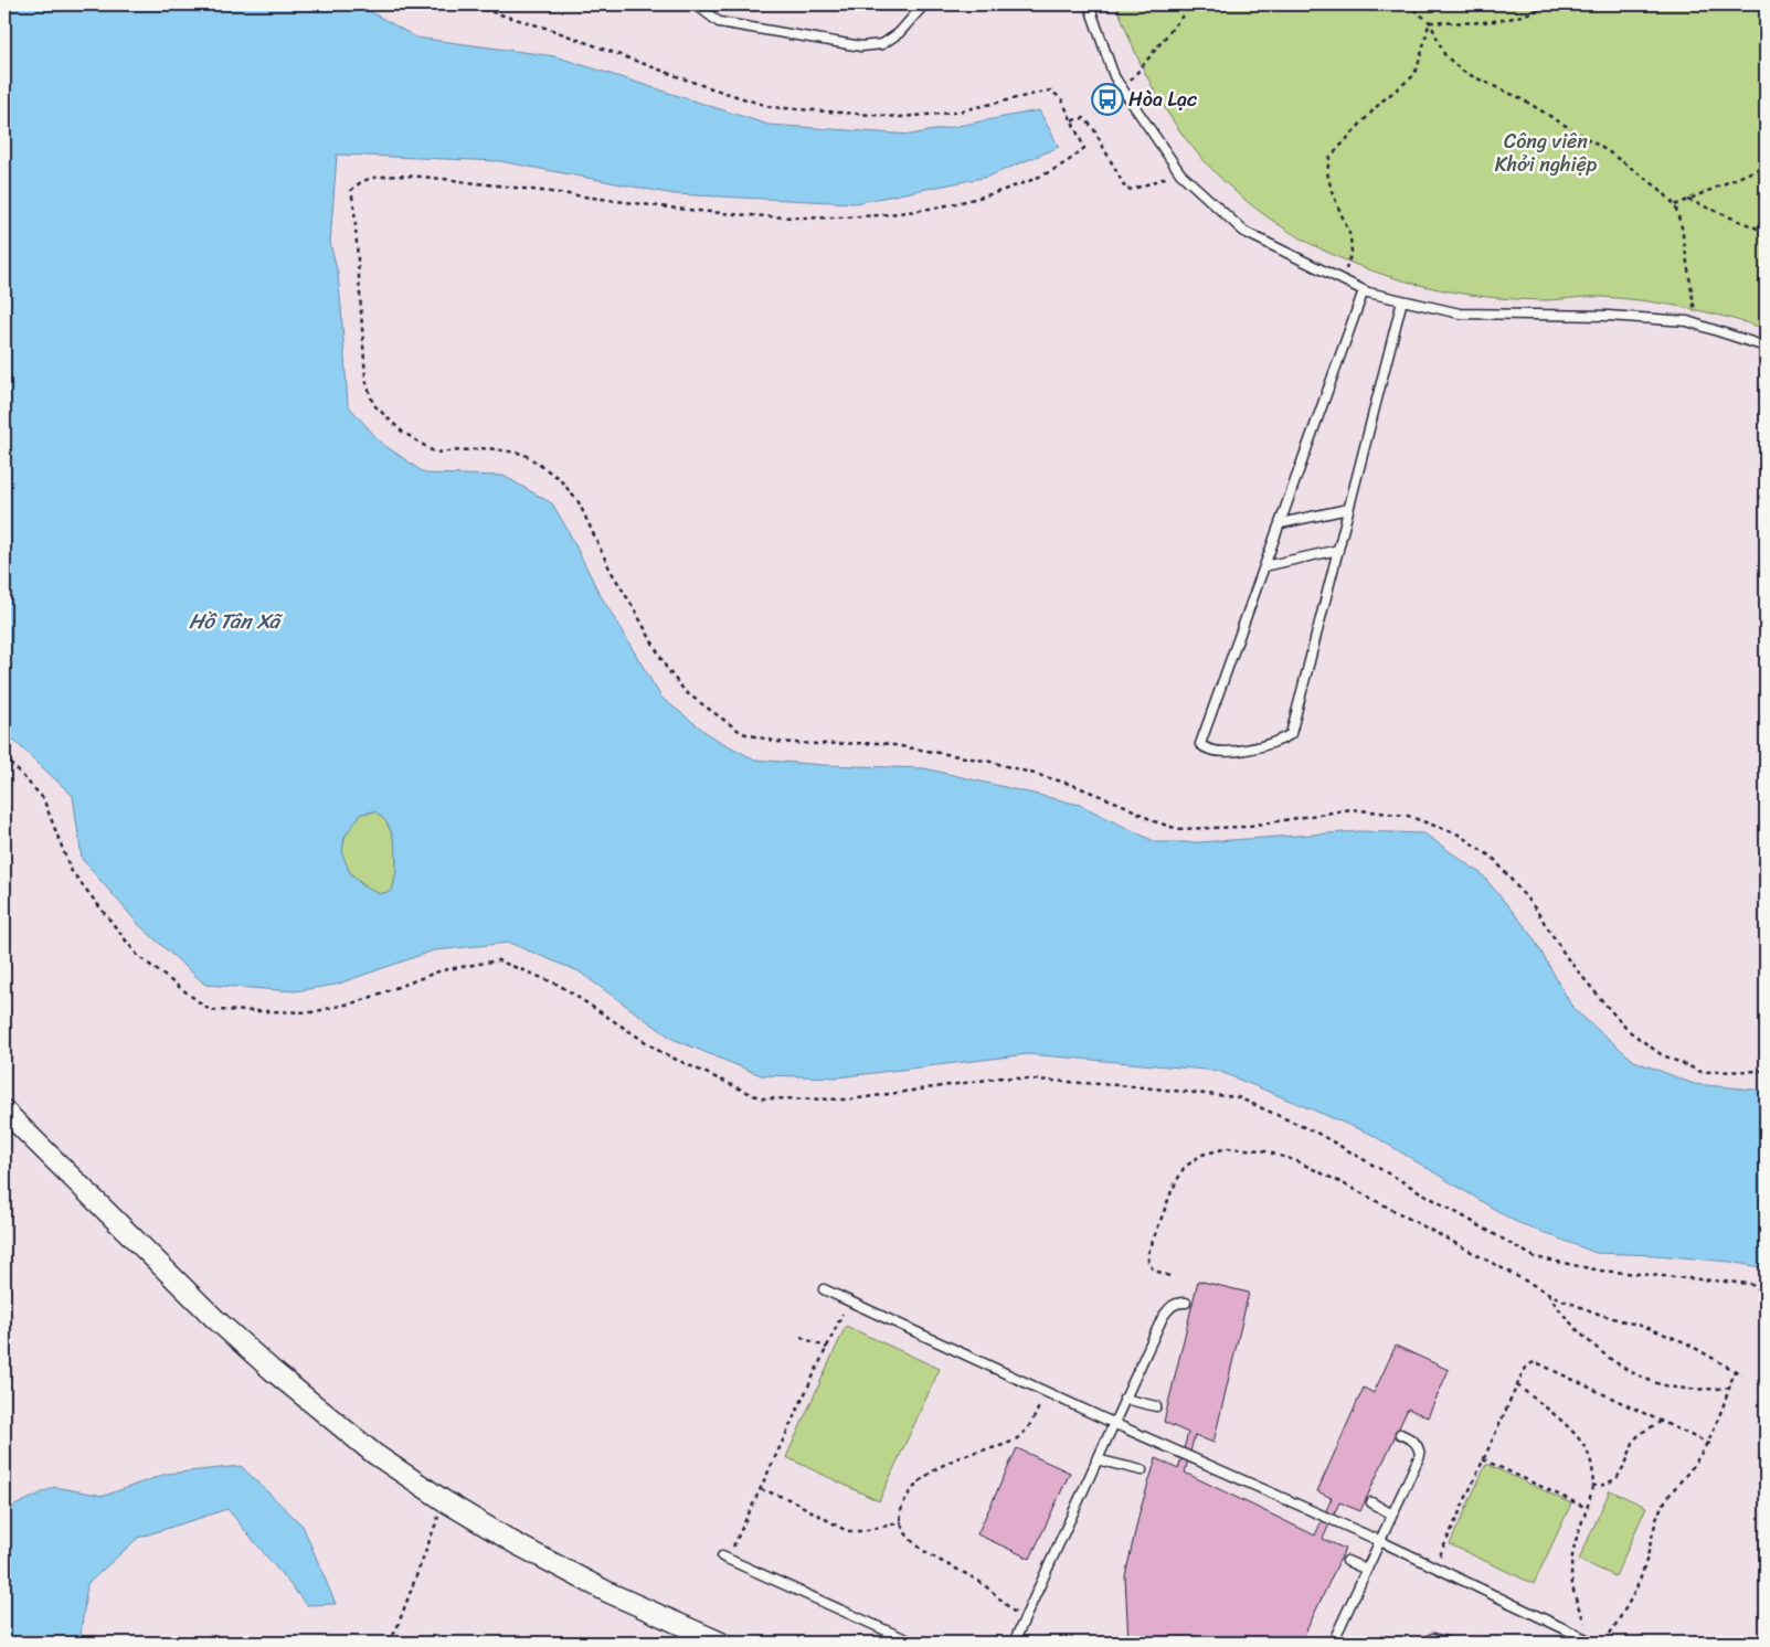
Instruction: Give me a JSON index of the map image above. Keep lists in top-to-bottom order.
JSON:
{
  "water": ["Hồ Tân Xã"],
  "parks": ["Công viên Khởi nghiệp"],
  "places": {
    "bus stop": ["Hòa Lạc"]
  }
}
